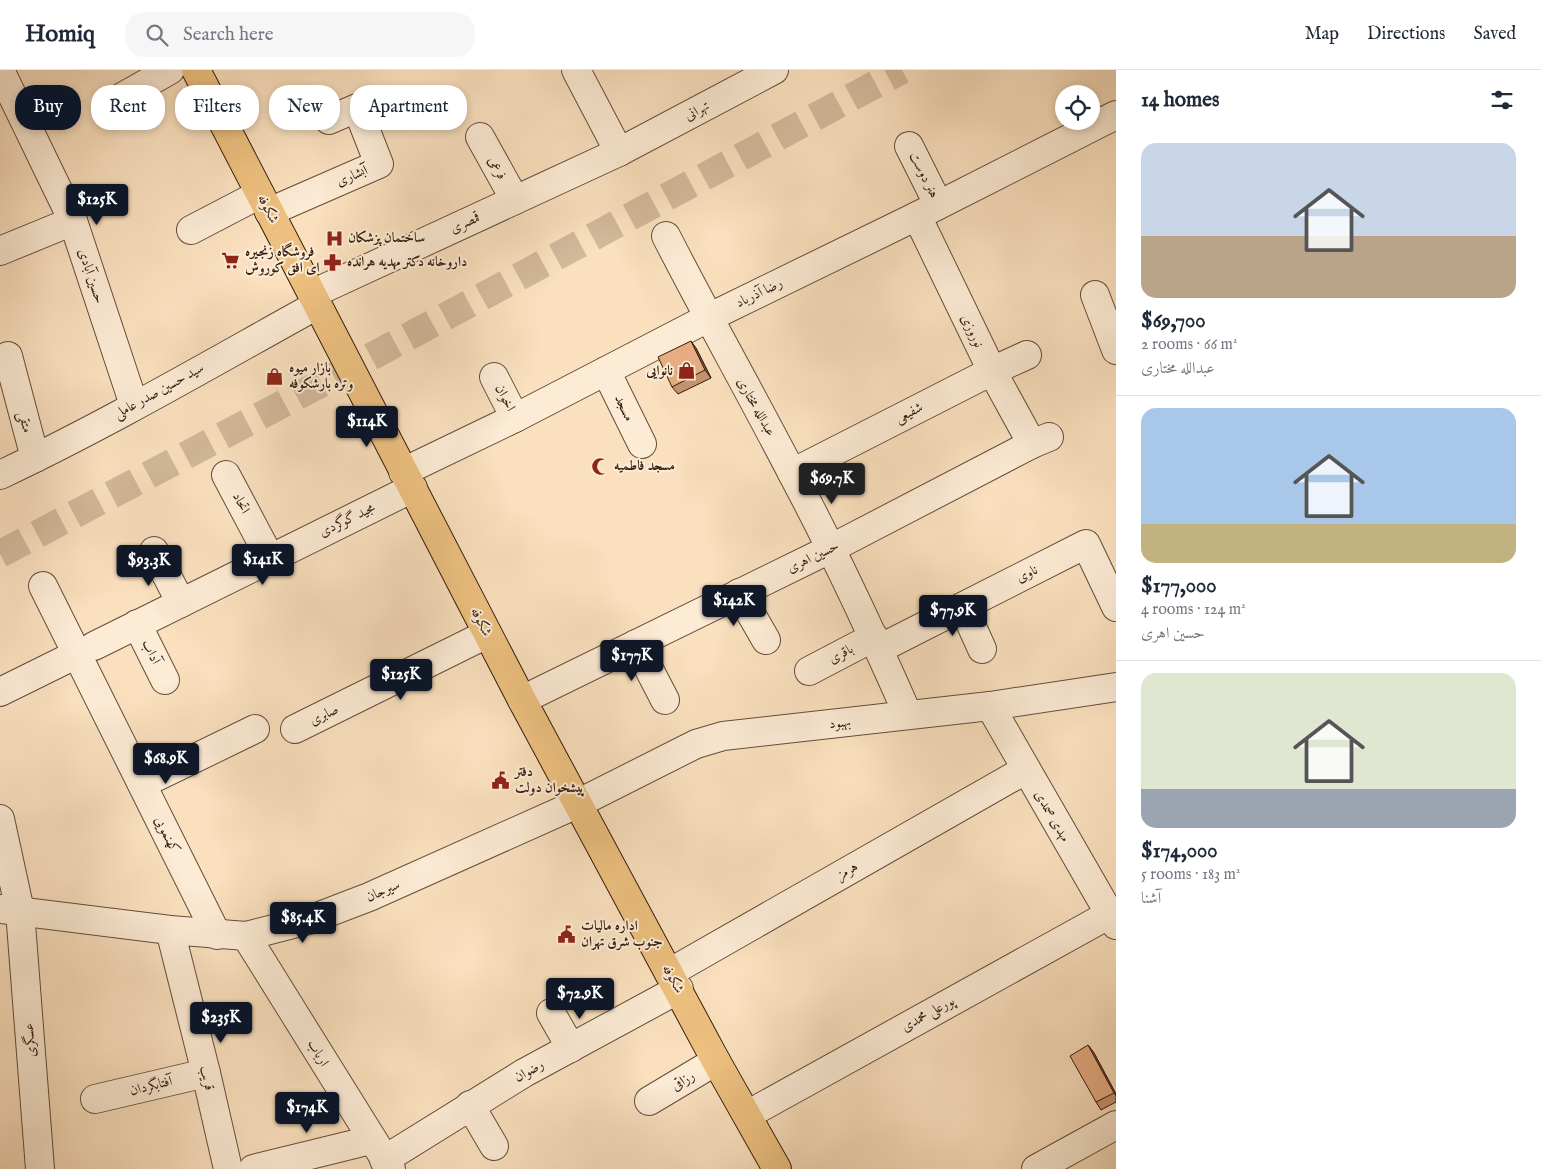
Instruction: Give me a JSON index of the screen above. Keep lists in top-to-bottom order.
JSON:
{
  "streets": {
    "main road": ["شکوفه"],
    "street": [
      "تهرانی",
      "فرعی",
      "هنر دوست",
      "آبشاری",
      "قمصری",
      "حسین آبادی",
      "رضا آذرباد",
      "نوروزی",
      "سید حسین صدر عاملی",
      "اخوان",
      "عبدالله مختاری",
      "مسجد",
      "شفیعی",
      "متقی",
      "اتحاد",
      "مجید گوگردی",
      "حسین اهری",
      "ناوی",
      "آداب",
      "باقری",
      "صابری",
      "بهبود",
      "مهدی صمدی",
      "کهنمویی",
      "هرمز",
      "سیرجان",
      "پورعلی محمدی",
      "عسگری",
      "ارباب",
      "رضوان",
      "قریب",
      "رزاقی",
      "آفتابگردان"
    ]
  },
  "crossings": [
    ["تهرانی", "قمصری"],
    ["فرعی", "قمصری"],
    ["هنر دوست", "رضا آذرباد"],
    ["هنر دوست", "نوروزی"],
    ["آبشاری", "شکوفه"],
    ["شکوفه", "قمصری"],
    ["شکوفه", "رضا آذرباد"],
    ["شکوفه", "سید حسین صدر عاملی"],
    ["شکوفه", "مجید گوگردی"],
    ["شکوفه", "حسین اهری"],
    ["شکوفه", "صابری"],
    ["شکوفه", "بهبود"],
    ["شکوفه", "هرمز"],
    ["شکوفه", "سیرجان"],
    ["شکوفه", "پورعلی محمدی"],
    ["شکوفه", "رضوان"],
    ["شکوفه", "رزاقی"],
    ["قمصری", "سید حسین صدر عاملی"],
    ["حسین آبادی", "سید حسین صدر عاملی"],
    ["رضا آذرباد", "نوروزی"],
    ["رضا آذرباد", "اخوان"],
    ["رضا آذرباد", "عبدالله مختاری"],
    ["رضا آذرباد", "مسجد"],
    ["رضا آذرباد", "مجید گوگردی"],
    ["نوروزی", "شفیعی"],
    ["نوروزی", "حسین اهری"],
    ["سید حسین صدر عاملی", "متقی"],
    ["عبدالله مختاری", "شفیعی"],
    ["عبدالله مختاری", "حسین اهری"],
    ["عبدالله مختاری", "ناوی"],
    ["عبدالله مختاری", "باقری"],
    ["عبدالله مختاری", "بهبود"],
    ["اتحاد", "مجید گوگردی"],
    ["مجید گوگردی", "آداب"],
    ["مجید گوگردی", "کهنمویی"],
    ["ناوی", "باقری"],
    ["بهبود", "مهدی صمدی"],
    ["بهبود", "سیرجان"],
    ["مهدی صمدی", "هرمز"],
    ["مهدی صمدی", "پورعلی محمدی"],
    ["کهنمویی", "سیرجان"],
    ["هرمز", "رضوان"],
    ["سیرجان", "عسگری"],
    ["سیرجان", "ارباب"],
    ["سیرجان", "قریب"],
    ["ارباب", "رضوان"],
    ["قریب", "آفتابگردان"]
  ],
  "places": {
    "hospital": ["ساختمان پزشکان"],
    "supermarket": ["فروشگاه زنجیره ای افق کوروش"],
    "pharmacy": ["داروخانه دکتر مهدیه هرانده"],
    "shop": ["نانوایی", "بازار میوه وتره بارشکوفه"],
    "mosque": ["مسجد فاطمیه"],
    "public building": ["دفتر پیشخوان دولت", "اداره مالیات جنوب شرق تهران"]
  },
  "page": {
    "header": "Homiq",
    "search": "Search here",
    "nav": ["Map", "Directions", "Saved"],
    "heading": "14 homes",
    "chip": [
      "Buy",
      "Rent",
      "Filters",
      "New",
      "Apartment"
    ],
    "list": [
      {
        "name": "$69,700",
        "note": "2 rooms · 66 m² · عبدالله مختاری"
      },
      {
        "name": "$177,000",
        "note": "4 rooms · 124 m² · حسین اهری"
      },
      {
        "name": "$174,000",
        "note": "5 rooms · 183 m² · آشنا"
      }
    ],
    "price": [
      "$125K",
      "$114K",
      "$69.7K",
      "$141K",
      "$93.3K",
      "$142K",
      "$77.9K",
      "$177K",
      "$125K",
      "$68.9K",
      "$85.4K",
      "$72.9K",
      "$235K",
      "$174K"
    ]
  }
}
